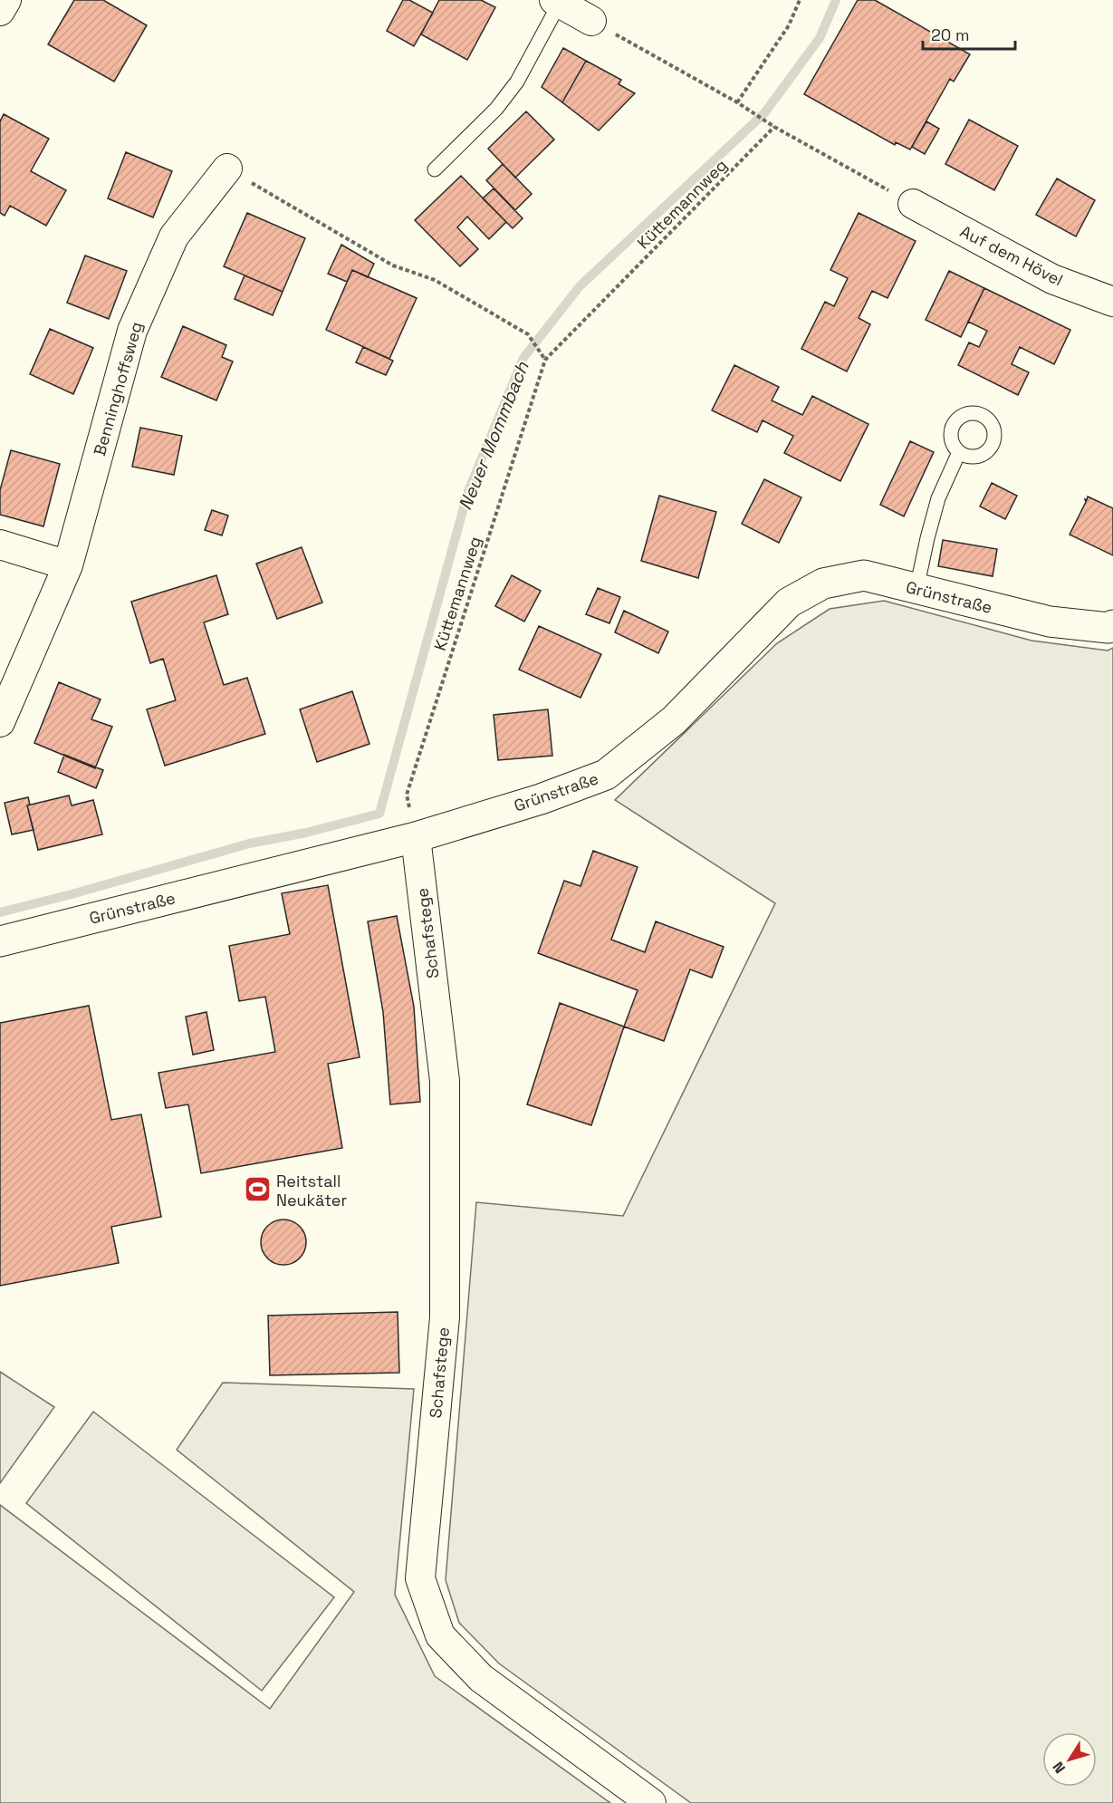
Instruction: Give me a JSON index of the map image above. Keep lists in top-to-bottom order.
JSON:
{
  "streets": {
    "street": [
      "Auf dem Hövel",
      "Benninghoffsweg",
      "Grünstraße",
      "Schafstege"
    ],
    "path": ["Küttemannweg"]
  },
  "crossings": [
    ["Küttemannweg", "Grünstraße"],
    ["Küttemannweg", "Schafstege"],
    ["Grünstraße", "Schafstege"]
  ],
  "water": ["Neuer Mommbach"],
  "places": {
    "sports": ["Reitstall Neukäter"]
  },
  "scale_bar": "20 m",
  "north": "bottom left"
}
